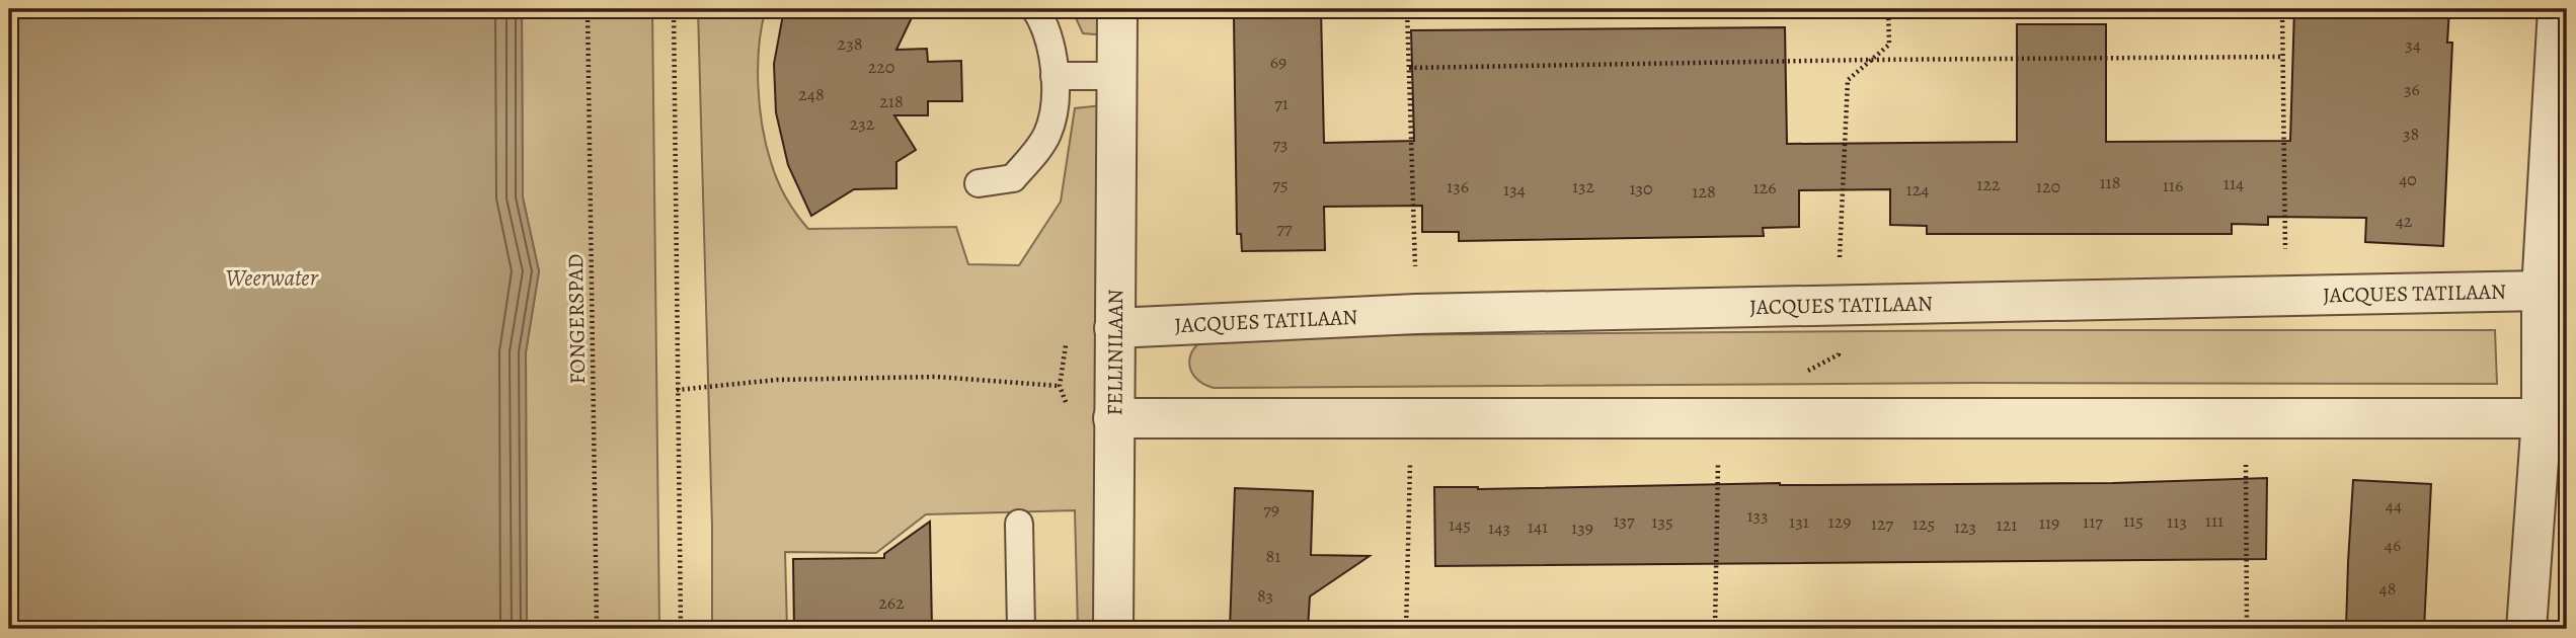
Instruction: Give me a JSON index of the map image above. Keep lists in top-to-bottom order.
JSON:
{
  "streets": {
    "street": ["JACQUES TATILAAN", "FELLINILAAN"],
    "path": ["FONGERSPAD"]
  },
  "crossings": [
    ["JACQUES TATILAAN", "FELLINILAAN"]
  ],
  "water": ["Weerwater"],
  "house_numbers": [
    "238",
    "34",
    "69",
    "220",
    "36",
    "248",
    "218",
    "71",
    "232",
    "38",
    "73",
    "40",
    "118",
    "114",
    "75",
    "122",
    "116",
    "136",
    "132",
    "120",
    "126",
    "130",
    "134",
    "124",
    "128",
    "42",
    "77",
    "44",
    "79",
    "133",
    "137",
    "115",
    "111",
    "135",
    "131",
    "129",
    "117",
    "113",
    "119",
    "127",
    "125",
    "145",
    "121",
    "141",
    "123",
    "143",
    "139",
    "46",
    "81",
    "48",
    "83",
    "262"
  ]
}
